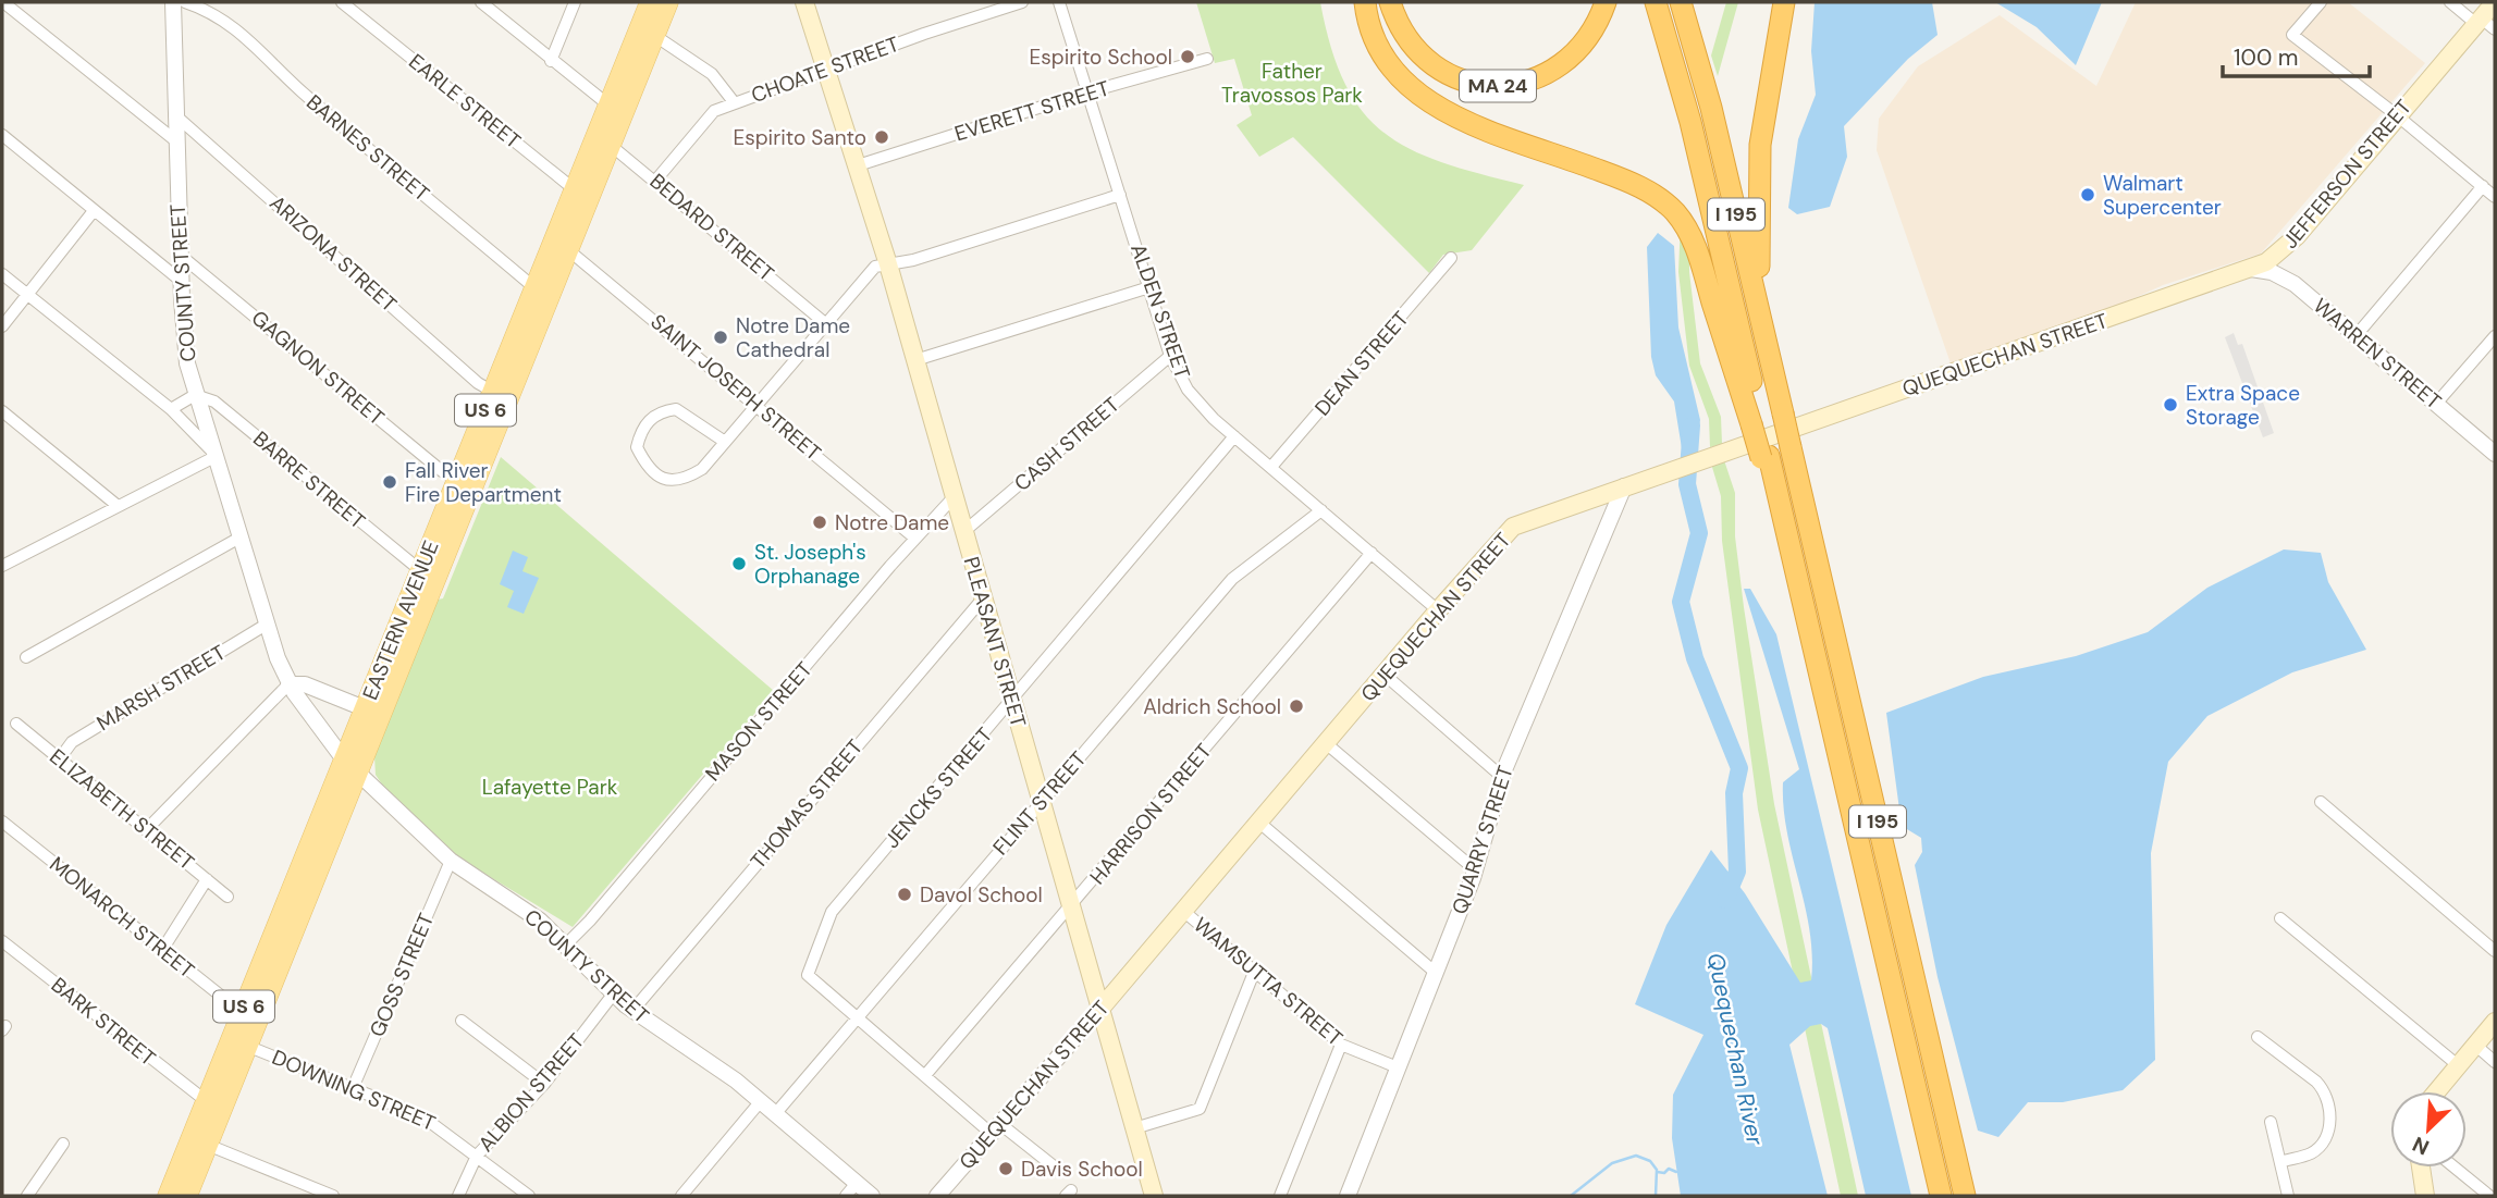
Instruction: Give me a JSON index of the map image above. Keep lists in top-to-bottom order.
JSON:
{
  "streets": {
    "highway": ["MA 24", "I 195"],
    "main road": [
      "JEFFERSON STREET",
      "QUEQUECHAN STREET",
      "US 6",
      "EASTERN AVENUE",
      "PLEASANT STREET"
    ],
    "street": [
      "CHOATE STREET",
      "EARLE STREET",
      "EVERETT STREET",
      "BARNES STREET",
      "BEDARD STREET",
      "ARIZONA STREET",
      "COUNTY STREET",
      "ALDEN STREET",
      "WARREN STREET",
      "DEAN STREET",
      "GAGNON STREET",
      "SAINT JOSEPH STREET",
      "CASH STREET",
      "BARRE STREET",
      "MARSH STREET",
      "MASON STREET",
      "JENCKS STREET",
      "FLINT STREET",
      "THOMAS STREET",
      "ELIZABETH STREET",
      "HARRISON STREET",
      "QUARRY STREET",
      "MONARCH STREET",
      "GOSS STREET",
      "WAMSUTTA STREET",
      "BARK STREET",
      "DOWNING STREET",
      "ALBION STREET"
    ]
  },
  "crossings": [
    ["CHOATE STREET", "BEDARD STREET"],
    ["CHOATE STREET", "PLEASANT STREET"],
    ["EARLE STREET", "EASTERN AVENUE"],
    ["EVERETT STREET", "ALDEN STREET"],
    ["EVERETT STREET", "PLEASANT STREET"],
    ["BARNES STREET", "EASTERN AVENUE"],
    ["JEFFERSON STREET", "WARREN STREET"],
    ["JEFFERSON STREET", "QUEQUECHAN STREET"],
    ["BEDARD STREET", "EASTERN AVENUE"],
    ["ARIZONA STREET", "COUNTY STREET"],
    ["ARIZONA STREET", "EASTERN AVENUE"],
    ["COUNTY STREET", "GAGNON STREET"],
    ["COUNTY STREET", "BARRE STREET"],
    ["COUNTY STREET", "EASTERN AVENUE"],
    ["COUNTY STREET", "MARSH STREET"],
    ["COUNTY STREET", "MASON STREET"],
    ["COUNTY STREET", "FLINT STREET"],
    ["COUNTY STREET", "THOMAS STREET"],
    ["COUNTY STREET", "GOSS STREET"],
    ["COUNTY STREET", "ALBION STREET"],
    ["ALDEN STREET", "QUEQUECHAN STREET"],
    ["ALDEN STREET", "DEAN STREET"],
    ["ALDEN STREET", "CASH STREET"],
    ["ALDEN STREET", "JENCKS STREET"],
    ["ALDEN STREET", "FLINT STREET"],
    ["ALDEN STREET", "HARRISON STREET"],
    ["WARREN STREET", "QUEQUECHAN STREET"],
    ["QUEQUECHAN STREET", "PLEASANT STREET"],
    ["QUEQUECHAN STREET", "QUARRY STREET"],
    ["QUEQUECHAN STREET", "WAMSUTTA STREET"],
    ["GAGNON STREET", "EASTERN AVENUE"],
    ["SAINT JOSEPH STREET", "EASTERN AVENUE"],
    ["SAINT JOSEPH STREET", "MASON STREET"],
    ["CASH STREET", "PLEASANT STREET"],
    ["BARRE STREET", "EASTERN AVENUE"],
    ["EASTERN AVENUE", "MONARCH STREET"],
    ["EASTERN AVENUE", "BARK STREET"],
    ["EASTERN AVENUE", "DOWNING STREET"],
    ["PLEASANT STREET", "MASON STREET"],
    ["PLEASANT STREET", "JENCKS STREET"],
    ["PLEASANT STREET", "FLINT STREET"],
    ["PLEASANT STREET", "THOMAS STREET"],
    ["PLEASANT STREET", "HARRISON STREET"],
    ["MARSH STREET", "ELIZABETH STREET"],
    ["JENCKS STREET", "FLINT STREET"],
    ["QUARRY STREET", "WAMSUTTA STREET"],
    ["GOSS STREET", "DOWNING STREET"],
    ["DOWNING STREET", "ALBION STREET"]
  ],
  "water": ["Quequechan River"],
  "parks": ["Father Travossos Park", "Lafayette Park"],
  "places": [
    "Espirito School",
    "Espirito Santo",
    "Walmart Supercenter",
    "Notre Dame Cathedral",
    "Extra Space Storage",
    "Fall River Fire Department",
    "Notre Dame",
    "St. Joseph's Orphanage",
    "Aldrich School",
    "Davol School",
    "Davis School"
  ],
  "scale_bar": "100 m",
  "north": "bottom left"
}
